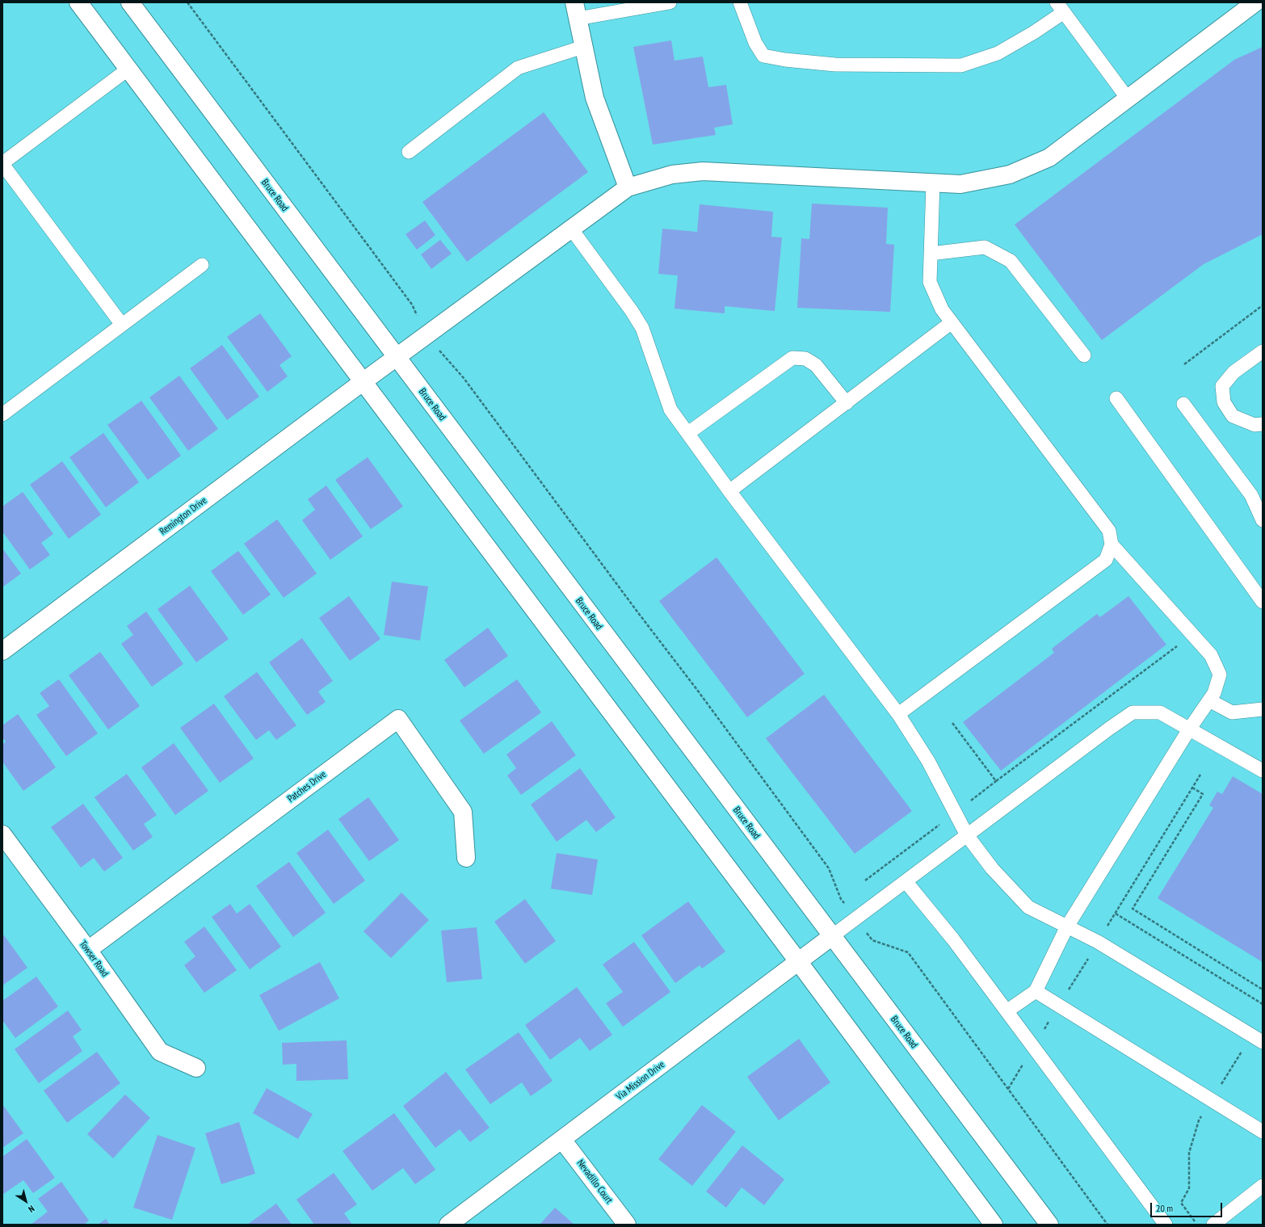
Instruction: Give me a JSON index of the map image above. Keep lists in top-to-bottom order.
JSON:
{
  "streets": {
    "street": [
      "Bruce Road",
      "Remington Drive",
      "Patches Drive",
      "Towser Road",
      "Via Mission Drive",
      "Nevadillo Court"
    ]
  },
  "crossings": [
    ["Bruce Road", "Remington Drive"],
    ["Bruce Road", "Via Mission Drive"],
    ["Patches Drive", "Towser Road"],
    ["Via Mission Drive", "Nevadillo Court"]
  ],
  "scale_bar": "20 m",
  "north": "bottom right"
}
